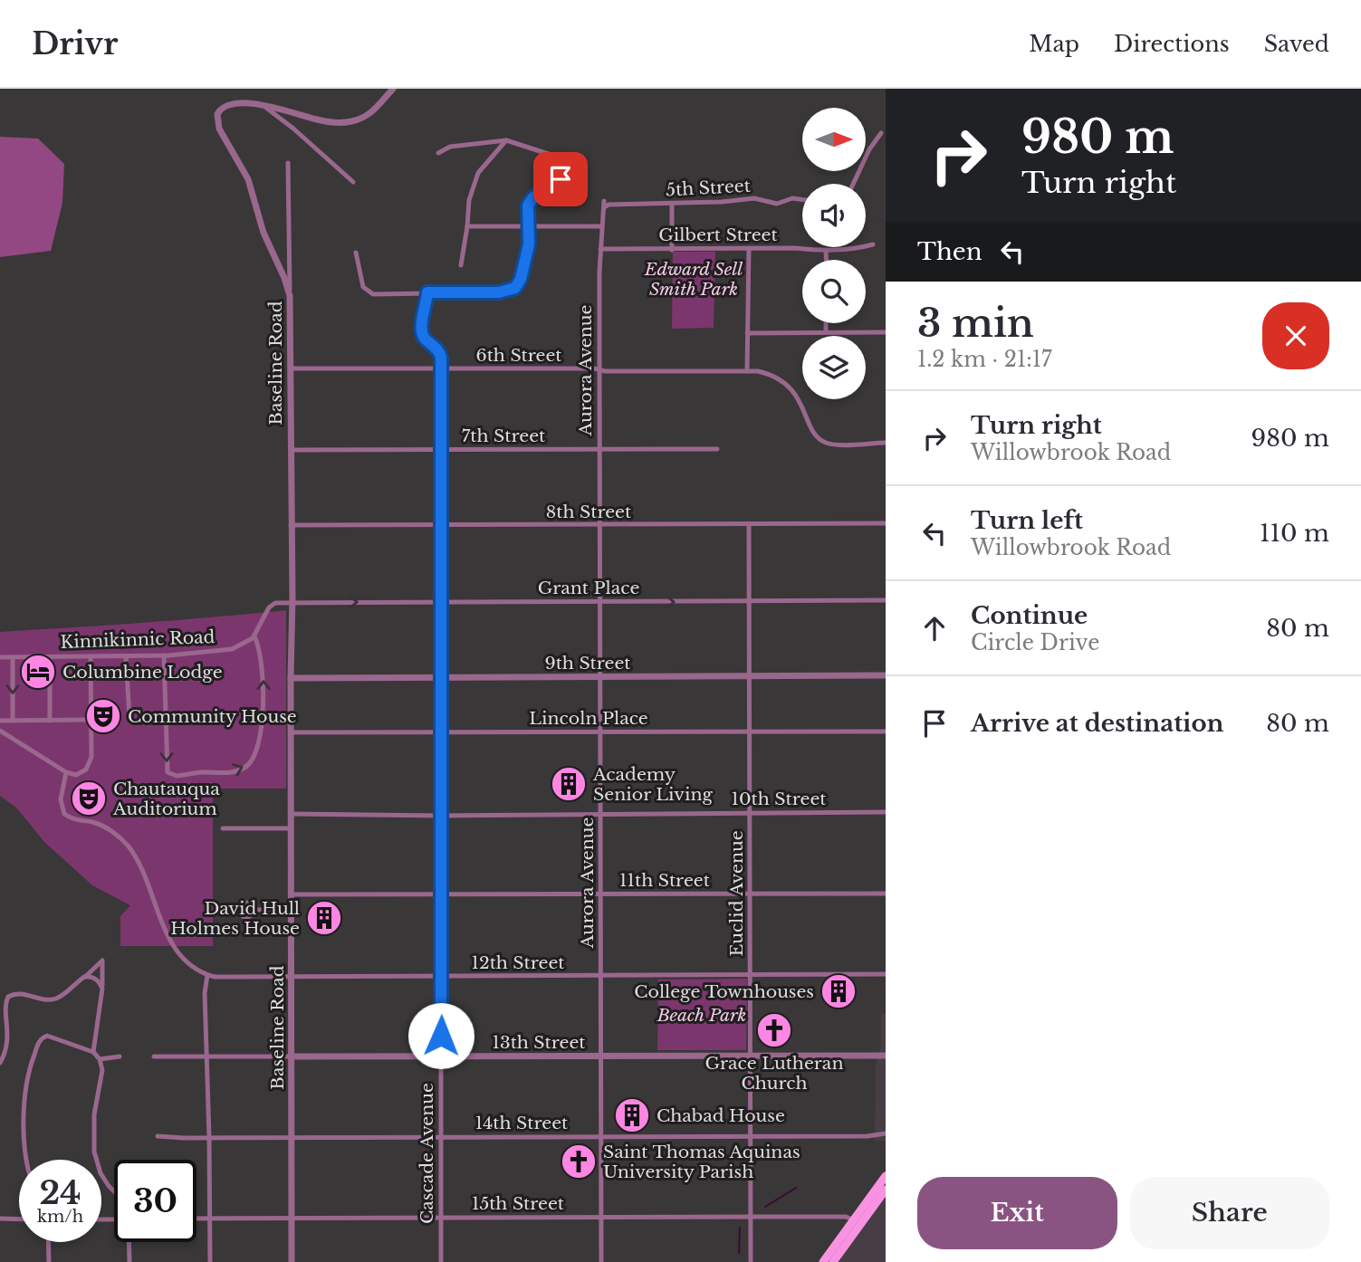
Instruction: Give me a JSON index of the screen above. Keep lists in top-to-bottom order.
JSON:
{
  "streets": {
    "street": [
      "5th Street",
      "Gilbert Street",
      "6th Street",
      "Baseline Road",
      "Aurora Avenue",
      "7th Street",
      "8th Street",
      "Grant Place",
      "Kinnikinnic Road",
      "9th Street",
      "Lincoln Place",
      "10th Street",
      "11th Street",
      "Euclid Avenue",
      "12th Street",
      "13th Street",
      "14th Street",
      "Cascade Avenue",
      "15th Street"
    ]
  },
  "crossings": [
    ["5th Street", "Aurora Avenue"],
    ["Gilbert Street", "Aurora Avenue"],
    ["6th Street", "Baseline Road"],
    ["6th Street", "Aurora Avenue"],
    ["6th Street", "Cascade Avenue"],
    ["Baseline Road", "7th Street"],
    ["Baseline Road", "8th Street"],
    ["Baseline Road", "Grant Place"],
    ["Baseline Road", "9th Street"],
    ["Baseline Road", "Lincoln Place"],
    ["Baseline Road", "10th Street"],
    ["Baseline Road", "11th Street"],
    ["Baseline Road", "12th Street"],
    ["Baseline Road", "13th Street"],
    ["Baseline Road", "14th Street"],
    ["Baseline Road", "15th Street"],
    ["Aurora Avenue", "7th Street"],
    ["Aurora Avenue", "8th Street"],
    ["Aurora Avenue", "Grant Place"],
    ["Aurora Avenue", "9th Street"],
    ["Aurora Avenue", "Lincoln Place"],
    ["Aurora Avenue", "10th Street"],
    ["Aurora Avenue", "11th Street"],
    ["Aurora Avenue", "12th Street"],
    ["Aurora Avenue", "13th Street"],
    ["Aurora Avenue", "14th Street"],
    ["Aurora Avenue", "15th Street"],
    ["7th Street", "Cascade Avenue"],
    ["8th Street", "Euclid Avenue"],
    ["8th Street", "Cascade Avenue"],
    ["Grant Place", "Euclid Avenue"],
    ["Grant Place", "Cascade Avenue"],
    ["9th Street", "Euclid Avenue"],
    ["9th Street", "Cascade Avenue"],
    ["Lincoln Place", "Euclid Avenue"],
    ["Lincoln Place", "Cascade Avenue"],
    ["10th Street", "Euclid Avenue"],
    ["10th Street", "Cascade Avenue"],
    ["11th Street", "Euclid Avenue"],
    ["11th Street", "Cascade Avenue"],
    ["Euclid Avenue", "12th Street"],
    ["Euclid Avenue", "13th Street"],
    ["Euclid Avenue", "14th Street"],
    ["Euclid Avenue", "15th Street"],
    ["12th Street", "Cascade Avenue"],
    ["13th Street", "Cascade Avenue"],
    ["14th Street", "Cascade Avenue"],
    ["Cascade Avenue", "15th Street"]
  ],
  "one_way": ["Grant Place"],
  "parks": ["Edward Sell Smith Park", "Beach Park"],
  "places": {
    "hotel": ["Columbine Lodge"],
    "theatre": ["Community House", "Chautauqua Auditorium"],
    "building": [
      "Academy Senior Living",
      "David Hull Holmes House",
      "College Townhouses",
      "Chabad House"
    ],
    "church": ["Grace Lutheran Church", "Saint Thomas Aquinas University Parish"]
  },
  "north": "right",
  "page": {
    "header": "Drivr",
    "nav": ["Map", "Directions", "Saved"],
    "turn": ["980 m", "Turn right"],
    "then": "Then",
    "heading": ["3 min", "1.2 km · 21:17"],
    "list": [
      {
        "name": "Turn right",
        "note": "Willowbrook Road",
        "value": "980 m"
      },
      {
        "name": "Turn left",
        "note": "Willowbrook Road",
        "value": "110 m"
      },
      {
        "name": "Continue",
        "note": "Circle Drive",
        "value": "80 m"
      },
      {
        "name": "Arrive at destination",
        "value": "80 m"
      }
    ],
    "speed": "24 km/h",
    "limit": "30",
    "buttons": ["Exit", "Share"]
  }
}
